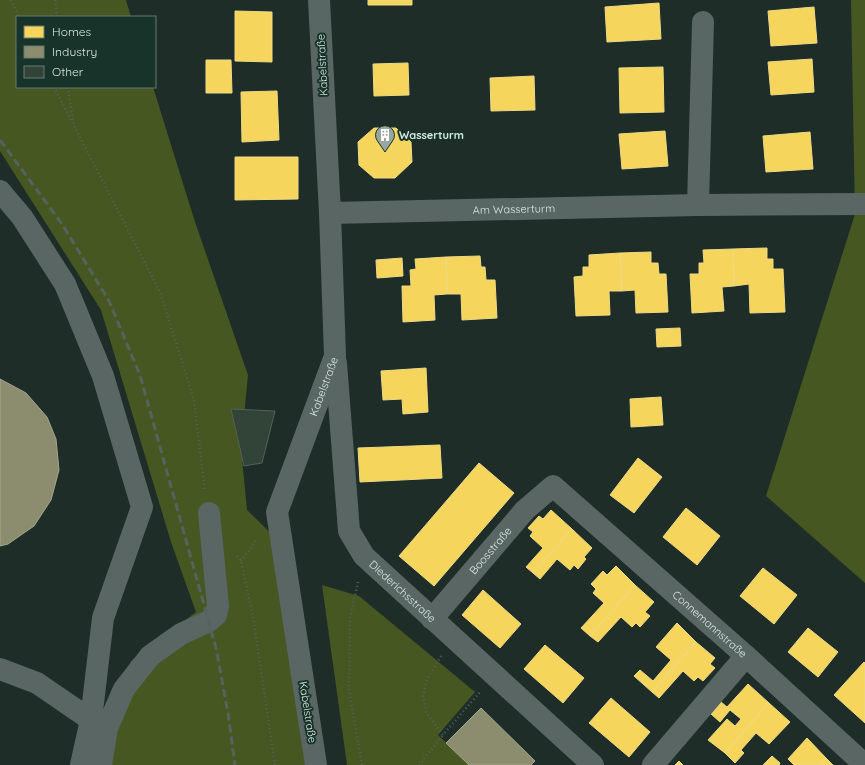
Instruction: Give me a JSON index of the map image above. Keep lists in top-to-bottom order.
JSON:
{
  "streets": {
    "street": [
      "Kabelstraße",
      "Am Wasserturm",
      "Boosstraße",
      "Diederichsstraße",
      "Connemannstraße"
    ]
  },
  "crossings": [
    ["Kabelstraße", "Am Wasserturm"],
    ["Kabelstraße", "Diederichsstraße"],
    ["Boosstraße", "Diederichsstraße"],
    ["Boosstraße", "Connemannstraße"]
  ],
  "places": {
    "building": ["Wasserturm"]
  },
  "legend": ["Homes", "Industry", "Other"]
}
